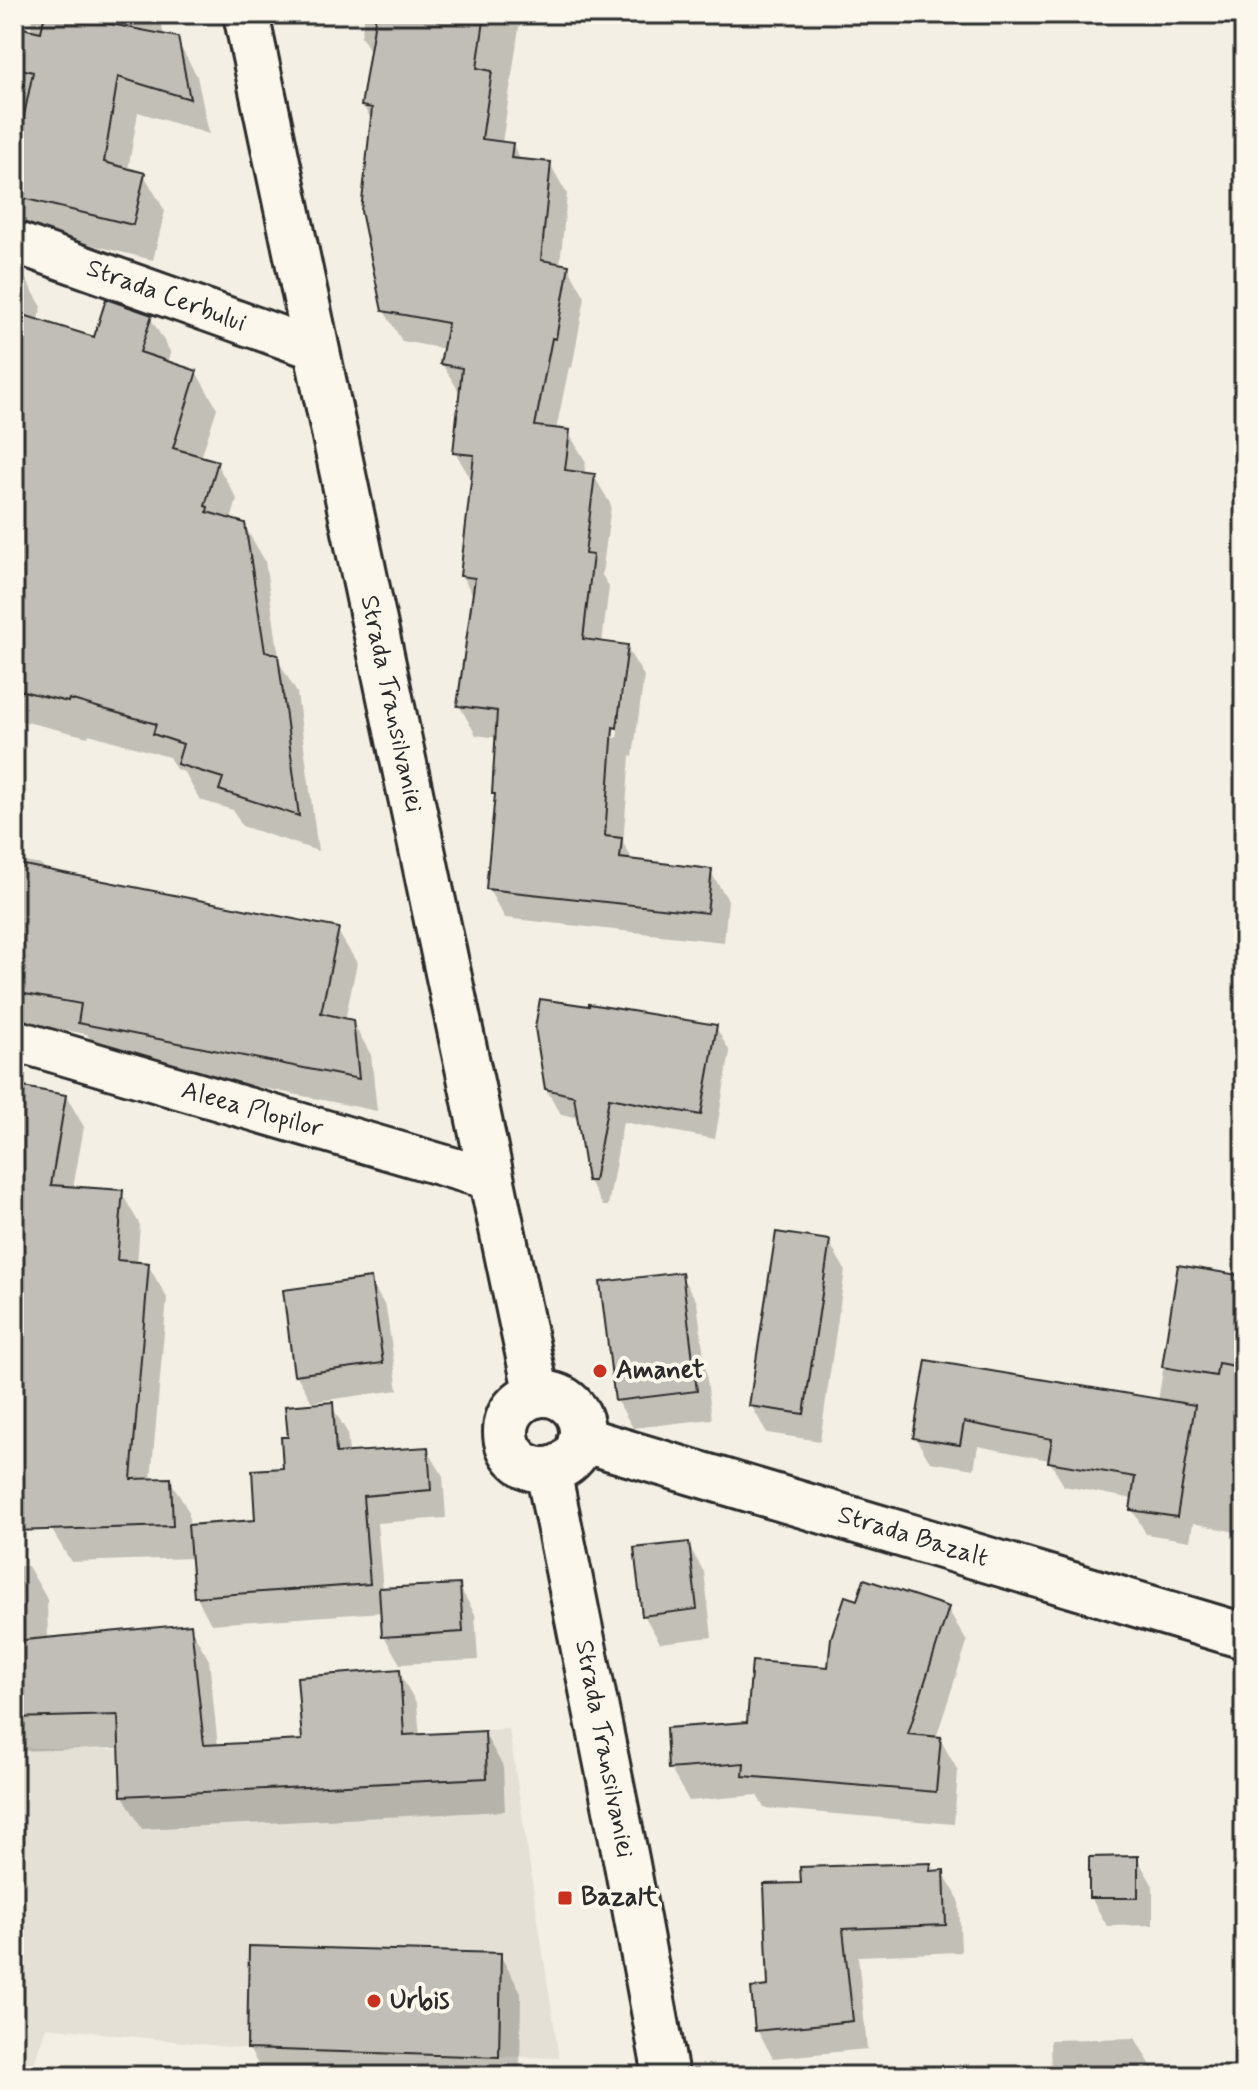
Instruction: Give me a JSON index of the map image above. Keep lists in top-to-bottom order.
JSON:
{
  "streets": {
    "main road": ["Strada Transilvaniei", "Strada Bazalt"],
    "street": ["Strada Cerbului", "Aleea Plopilor"]
  },
  "crossings": [
    ["Strada Cerbului", "Strada Transilvaniei"],
    ["Strada Transilvaniei", "Aleea Plopilor"],
    ["Strada Transilvaniei", "Strada Bazalt"]
  ],
  "places": {
    "other": ["Amanet", "Urbis"],
    "transit": ["Bazalt"]
  }
}
